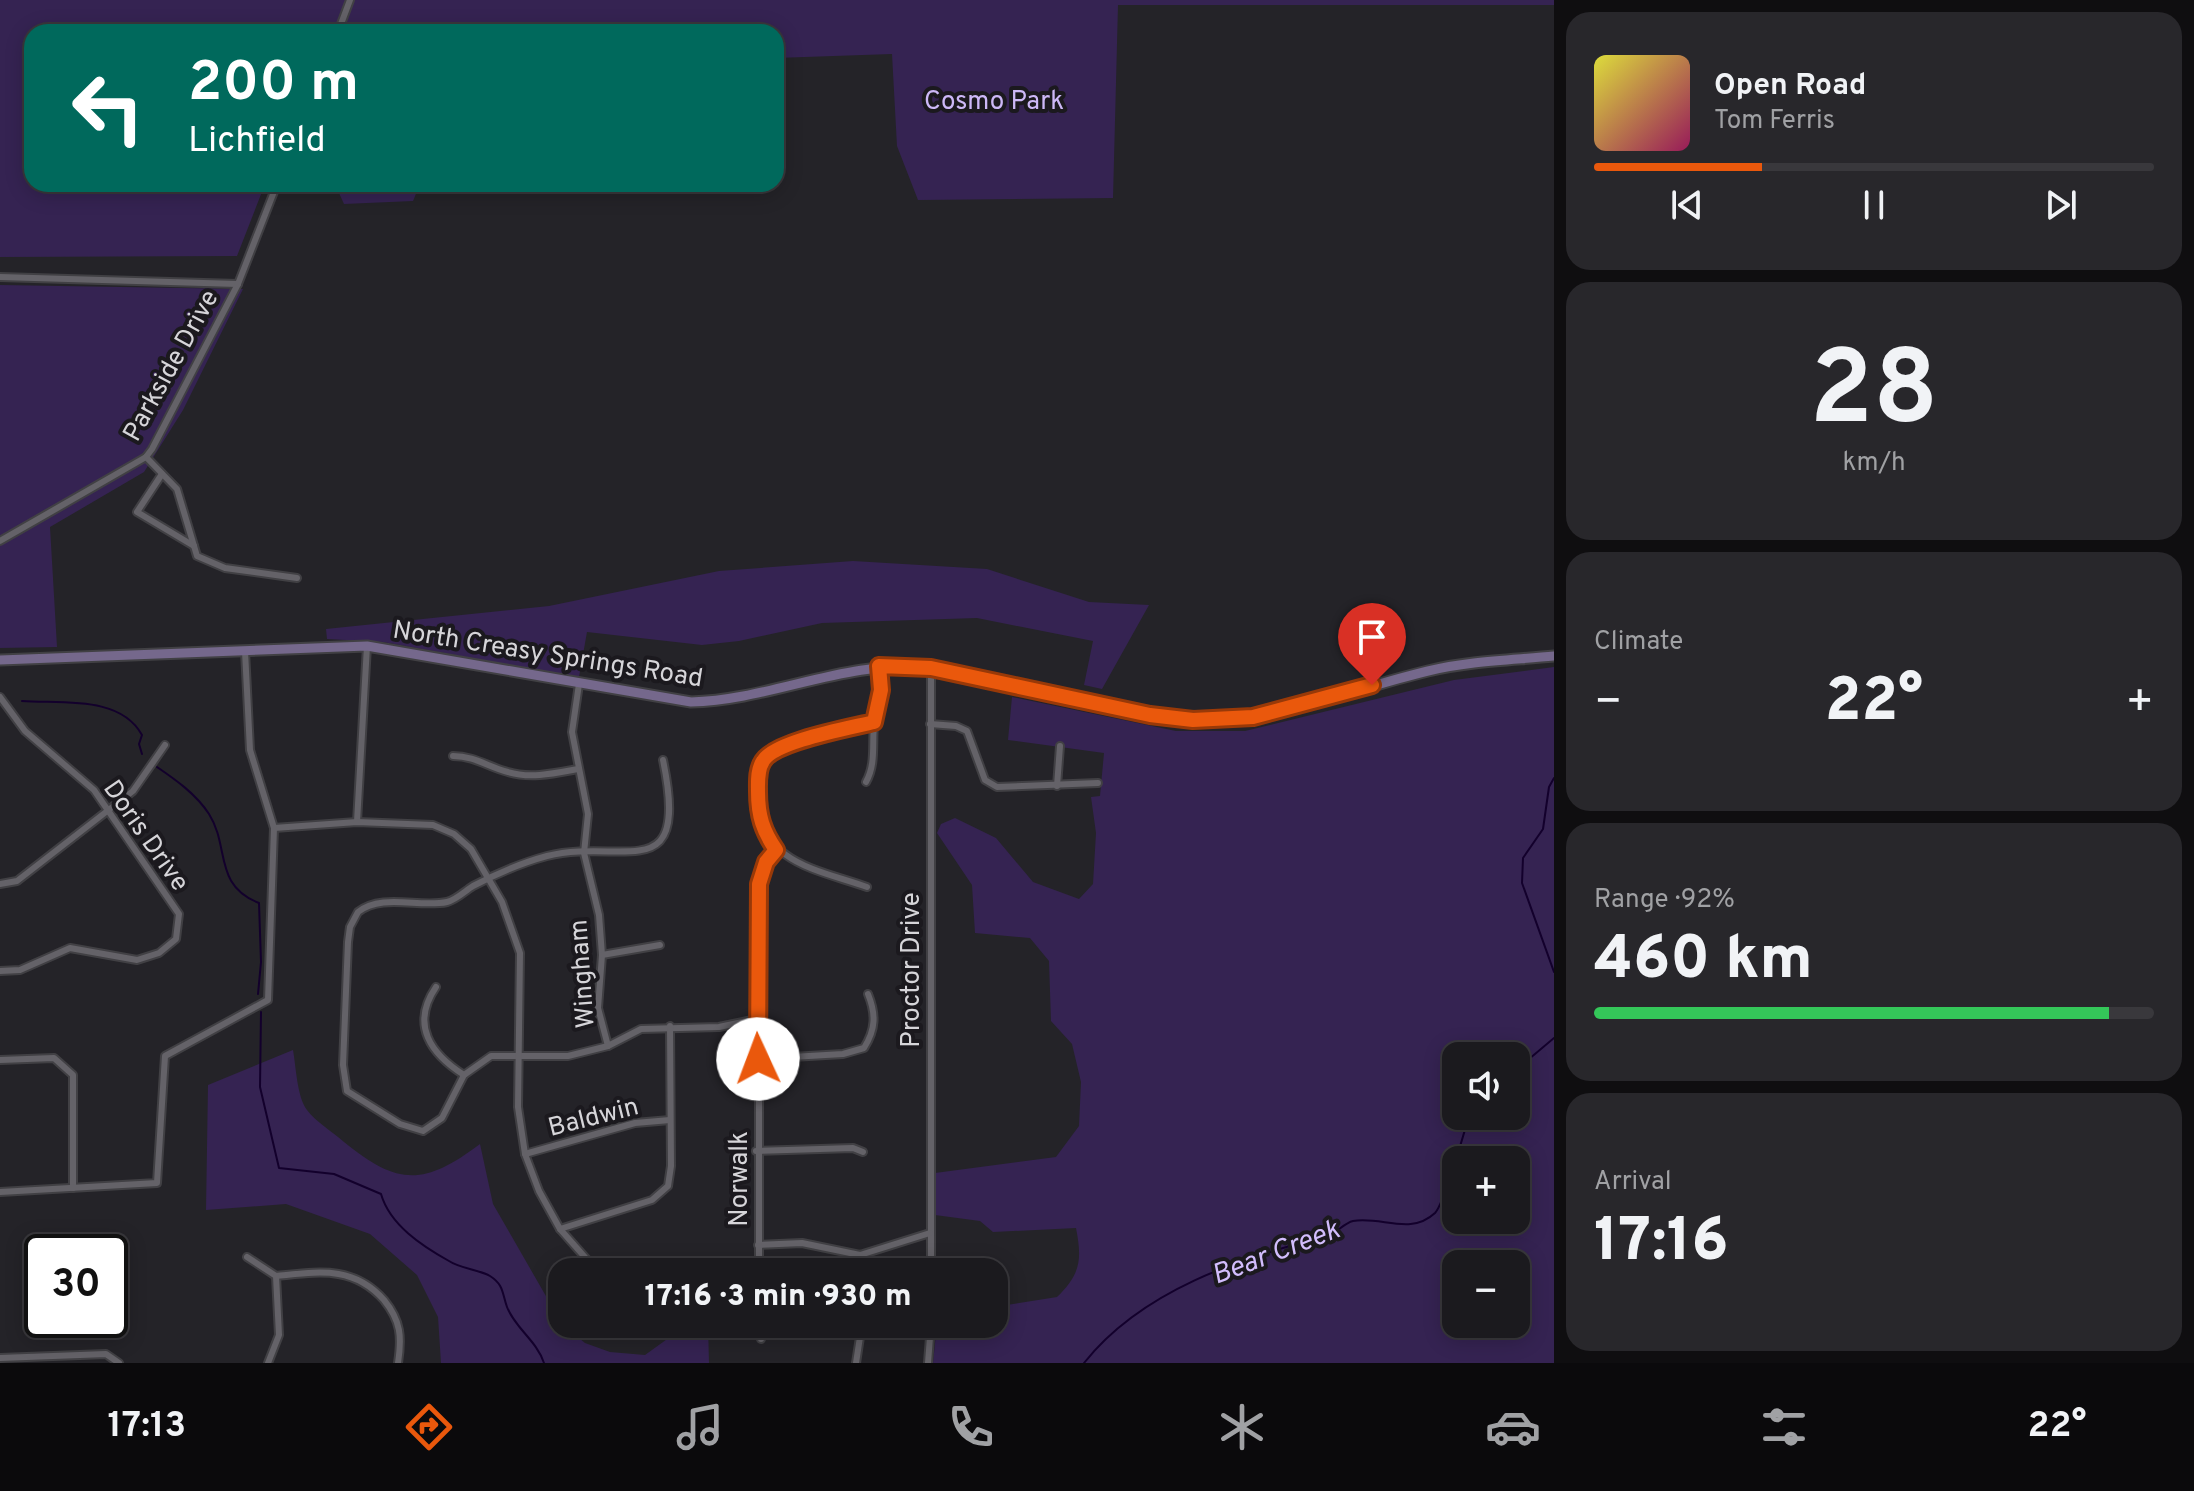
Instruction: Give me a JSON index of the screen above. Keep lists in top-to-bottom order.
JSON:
{
  "streets": {
    "street": [
      "Parkside Drive",
      "North Creasy Springs Road",
      "Doris Drive",
      "Proctor Drive",
      "Wingham",
      "Baldwin",
      "Norwalk"
    ]
  },
  "crossings": [
    ["North Creasy Springs Road", "Proctor Drive"],
    ["North Creasy Springs Road", "Wingham"]
  ],
  "water": ["Bear Creek"],
  "parks": ["Cosmo Park"],
  "page": {
    "turn": ["200 m", "Lichfield"],
    "song": ["Open Road", "Tom Ferris"],
    "tile": [
      ["28", "km/h"],
      "Climate",
      ["Range · 92%", "460 km"],
      ["Arrival", "17:16"]
    ],
    "heat": ["−", "22°", "+"],
    "map_buttons": ["+", "−"],
    "limit": "30",
    "trip": "17:16 · 3 min · 930 m",
    "tabs": ["17:13", "22°"]
  }
}
